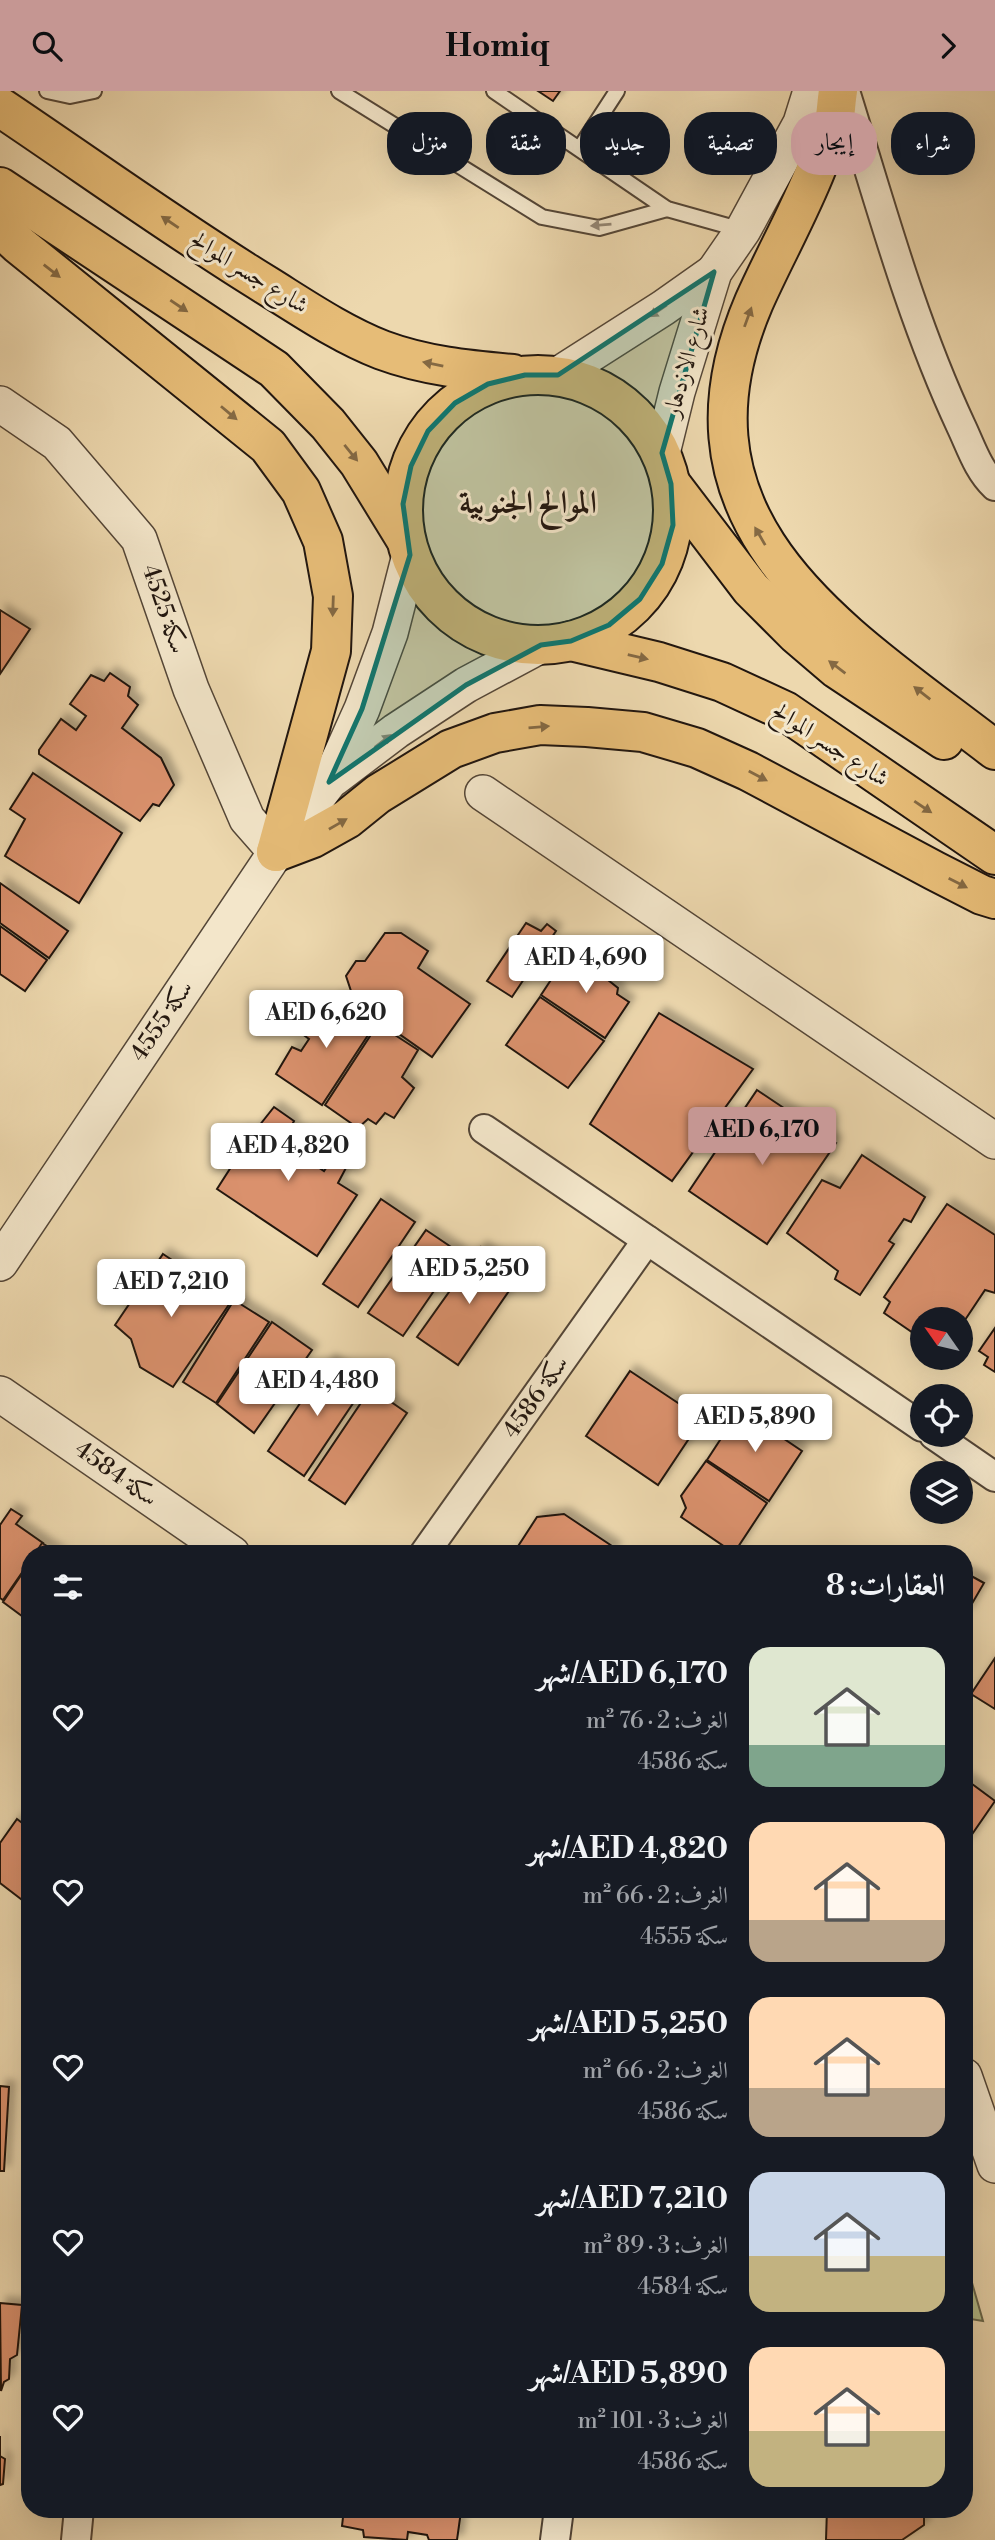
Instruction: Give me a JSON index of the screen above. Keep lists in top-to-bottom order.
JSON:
{
  "streets": {
    "main road": ["شارع جسر الموالح"],
    "street": [
      "شارع الازدهار",
      "سكة 4525",
      "سكة 4555",
      "سكة 4586",
      "سكة 4584"
    ]
  },
  "crossings": [
    ["شارع جسر الموالح", "شارع الازدهار"],
    ["شارع جسر الموالح", "سكة 4555"],
    ["سكة 4525", "سكة 4555"]
  ],
  "districts": ["الموالح الجنوبية"],
  "north": "top left",
  "page": {
    "header": "Homiq",
    "chip": [
      "شراء",
      "إيجار",
      "تصفية",
      "جديد",
      "شقة",
      "منزل"
    ],
    "price": [
      "AED 4,690",
      "AED 6,620",
      "AED 6,170",
      "AED 4,820",
      "AED 5,250",
      "AED 7,210",
      "AED 4,480",
      "AED 5,890"
    ],
    "heading": "العقارات: 8",
    "list": [
      {
        "name": "AED 6,170/شهر",
        "note": "الغرف: 2 · 76 m² · سكة 4586"
      },
      {
        "name": "AED 4,820/شهر",
        "note": "الغرف: 2 · 66 m² · سكة 4555"
      },
      {
        "name": "AED 5,250/شهر",
        "note": "الغرف: 2 · 66 m² · سكة 4586"
      },
      {
        "name": "AED 7,210/شهر",
        "note": "الغرف: 3 · 89 m² · سكة 4584"
      },
      {
        "name": "AED 5,890/شهر",
        "note": "الغرف: 3 · 101 m² · سكة 4586"
      }
    ]
  }
}
